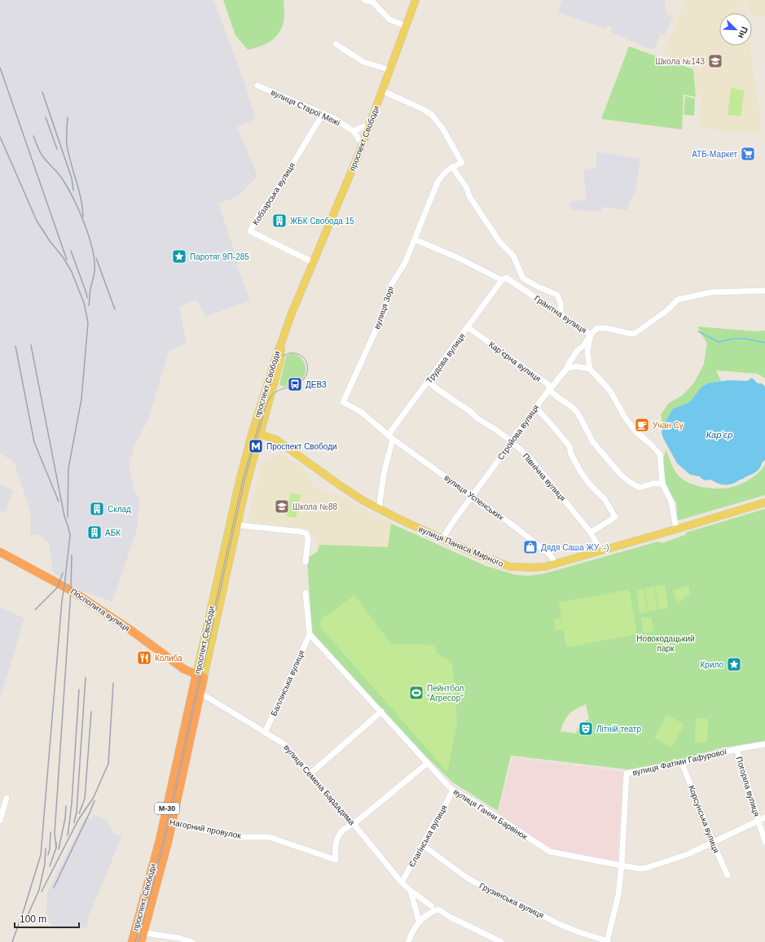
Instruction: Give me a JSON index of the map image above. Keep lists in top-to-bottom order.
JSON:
{
  "streets": {
    "highway": ["проспект Свободи", "Посполита вулиця", "М-30"],
    "main road": ["вулиця Панаса Мирного"],
    "street": [
      "вулиця Старої Межі",
      "Кобзарська вулиця",
      "вулиця Зорі",
      "Гранітна вулиця",
      "Трудова вулиця",
      "Карʼєрна вулиця",
      "Стройова вулиця",
      "Північна вулиця",
      "вулиця Успенських",
      "Баллінська вулиця",
      "вулиця Фатіми Гафурової",
      "вулиця Семена Бардадима",
      "Погоріла вулиця",
      "вулиця Ганни Барвінок",
      "Корсунська вулиця",
      "Нагорний провулок",
      "Єлагінська вулиця",
      "Грузинська вулиця"
    ]
  },
  "crossings": [
    ["вулиця Старої Межі", "проспект Свободи"],
    ["вулиця Старої Межі", "Кобзарська вулиця"],
    ["проспект Свободи", "Кобзарська вулиця"],
    ["проспект Свободи", "вулиця Зорі"],
    ["проспект Свободи", "вулиця Панаса Мирного"],
    ["проспект Свободи", "Посполита вулиця"],
    ["проспект Свободи", "вулиця Семена Бардадима"],
    ["проспект Свободи", "Нагорний провулок"],
    ["вулиця Зорі", "Трудова вулиця"],
    ["вулиця Зорі", "вулиця Успенських"],
    ["Гранітна вулиця", "Стройова вулиця"],
    ["Трудова вулиця", "Карʼєрна вулиця"],
    ["Трудова вулиця", "Північна вулиця"],
    ["Трудова вулиця", "вулиця Успенських"],
    ["Трудова вулиця", "вулиця Панаса Мирного"],
    ["Карʼєрна вулиця", "Стройова вулиця"],
    ["Стройова вулиця", "Північна вулиця"],
    ["Стройова вулиця", "вулиця Успенських"],
    ["Стройова вулиця", "вулиця Панаса Мирного"],
    ["Північна вулиця", "вулиця Панаса Мирного"],
    ["вулиця Успенських", "вулиця Панаса Мирного"],
    ["Баллінська вулиця", "вулиця Семена Бардадима"],
    ["Баллінська вулиця", "вулиця Ганни Барвінок"],
    ["вулиця Фатіми Гафурової", "Погоріла вулиця"],
    ["вулиця Фатіми Гафурової", "вулиця Ганни Барвінок"],
    ["вулиця Фатіми Гафурової", "Корсунська вулиця"],
    ["вулиця Семена Бардадима", "Нагорний провулок"],
    ["вулиця Семена Бардадима", "Єлагінська вулиця"],
    ["Погоріла вулиця", "вулиця Ганни Барвінок"],
    ["вулиця Ганни Барвінок", "Корсунська вулиця"],
    ["вулиця Ганни Барвінок", "Єлагінська вулиця"],
    ["Єлагінська вулиця", "Грузинська вулиця"]
  ],
  "water": ["Кар’єр"],
  "parks": ["Новокодацький парк"],
  "places": {
    "school or university": ["Школа №143", "Школа №88"],
    "supermarket": ["АТБ-Маркет"],
    "building": ["ЖБК Свобода 15", "Склад", "АБК"],
    "place": ["Паротяг 9П-285", "Крило"],
    "bus stop": ["ДЕВЗ"],
    "cafe": ["Учан Су"],
    "metro station": ["Проспект Свободи"],
    "shop": ["Дядя Саша ЖУ :-)"],
    "restaurant": ["Колиба"],
    "sports": ["Пейнтбол \"Агресор\""],
    "theatre": ["Лiтнiй театр"]
  },
  "scale_bar": "100 m",
  "north": "bottom right"
}
